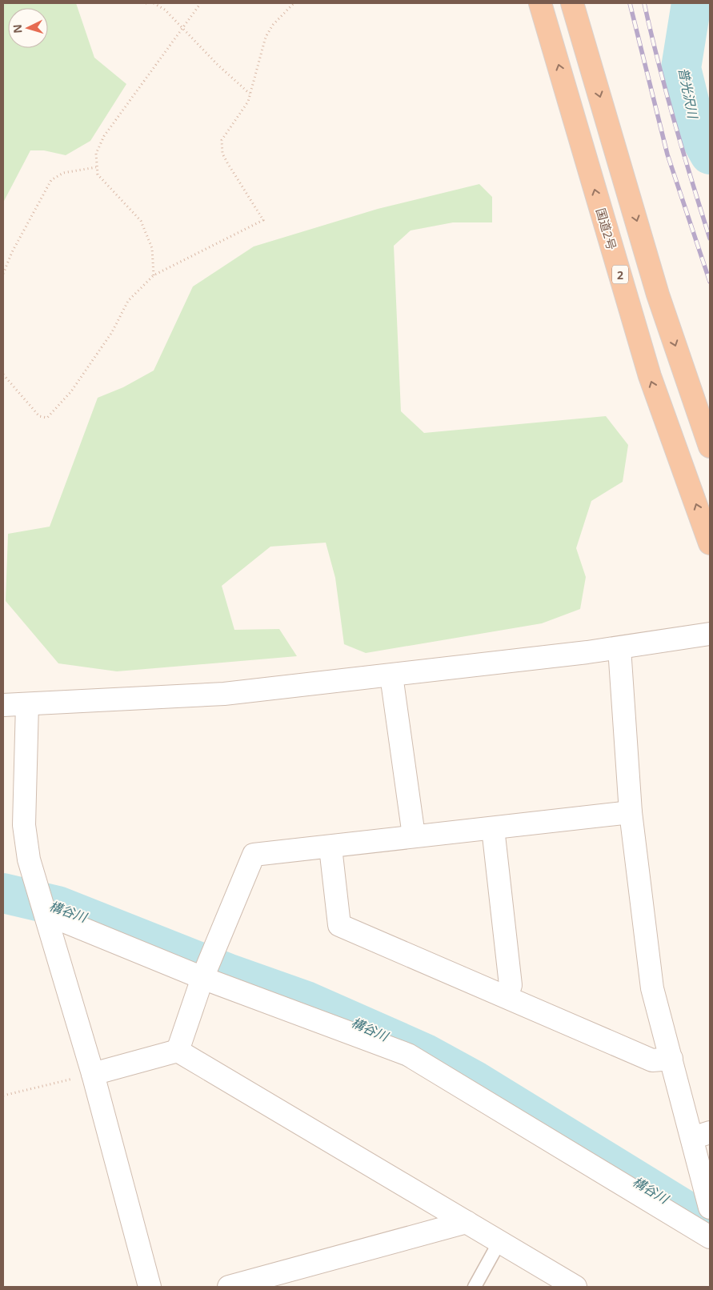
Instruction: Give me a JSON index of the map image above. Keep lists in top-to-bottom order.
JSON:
{
  "streets": {
    "highway": ["国道2号", "2"]
  },
  "water": ["普光沢川", "構谷川"],
  "north": "left"
}
